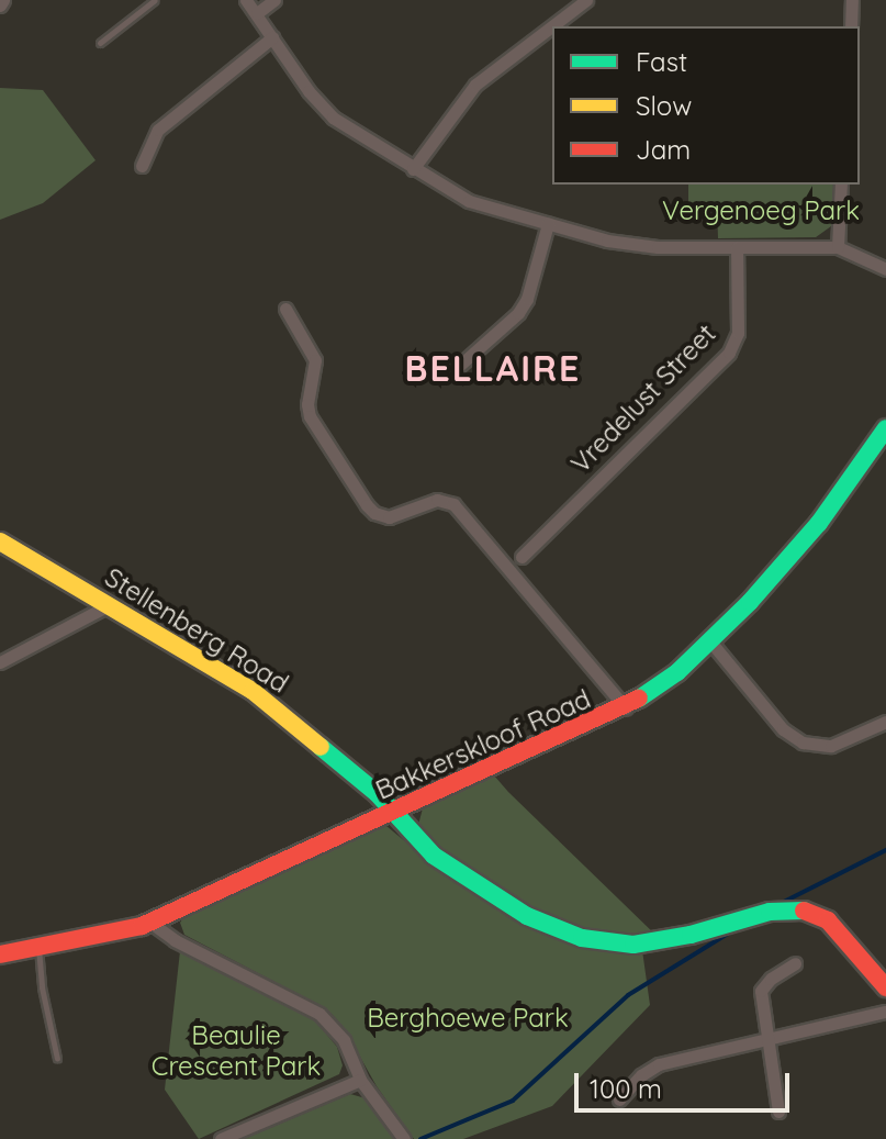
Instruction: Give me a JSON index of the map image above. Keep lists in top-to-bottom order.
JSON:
{
  "streets": {
    "street": ["Vredelust Street", "Stellenberg Road", "Bakkerskloof Road"]
  },
  "crossings": [
    ["Stellenberg Road", "Bakkerskloof Road"]
  ],
  "districts": ["BELLAIRE"],
  "parks": ["Vergenoeg Park", "Berghoewe Park", "Beaulie Crescent Park"],
  "legend": ["Fast", "Slow", "Jam"],
  "scale_bar": "100 m"
}
